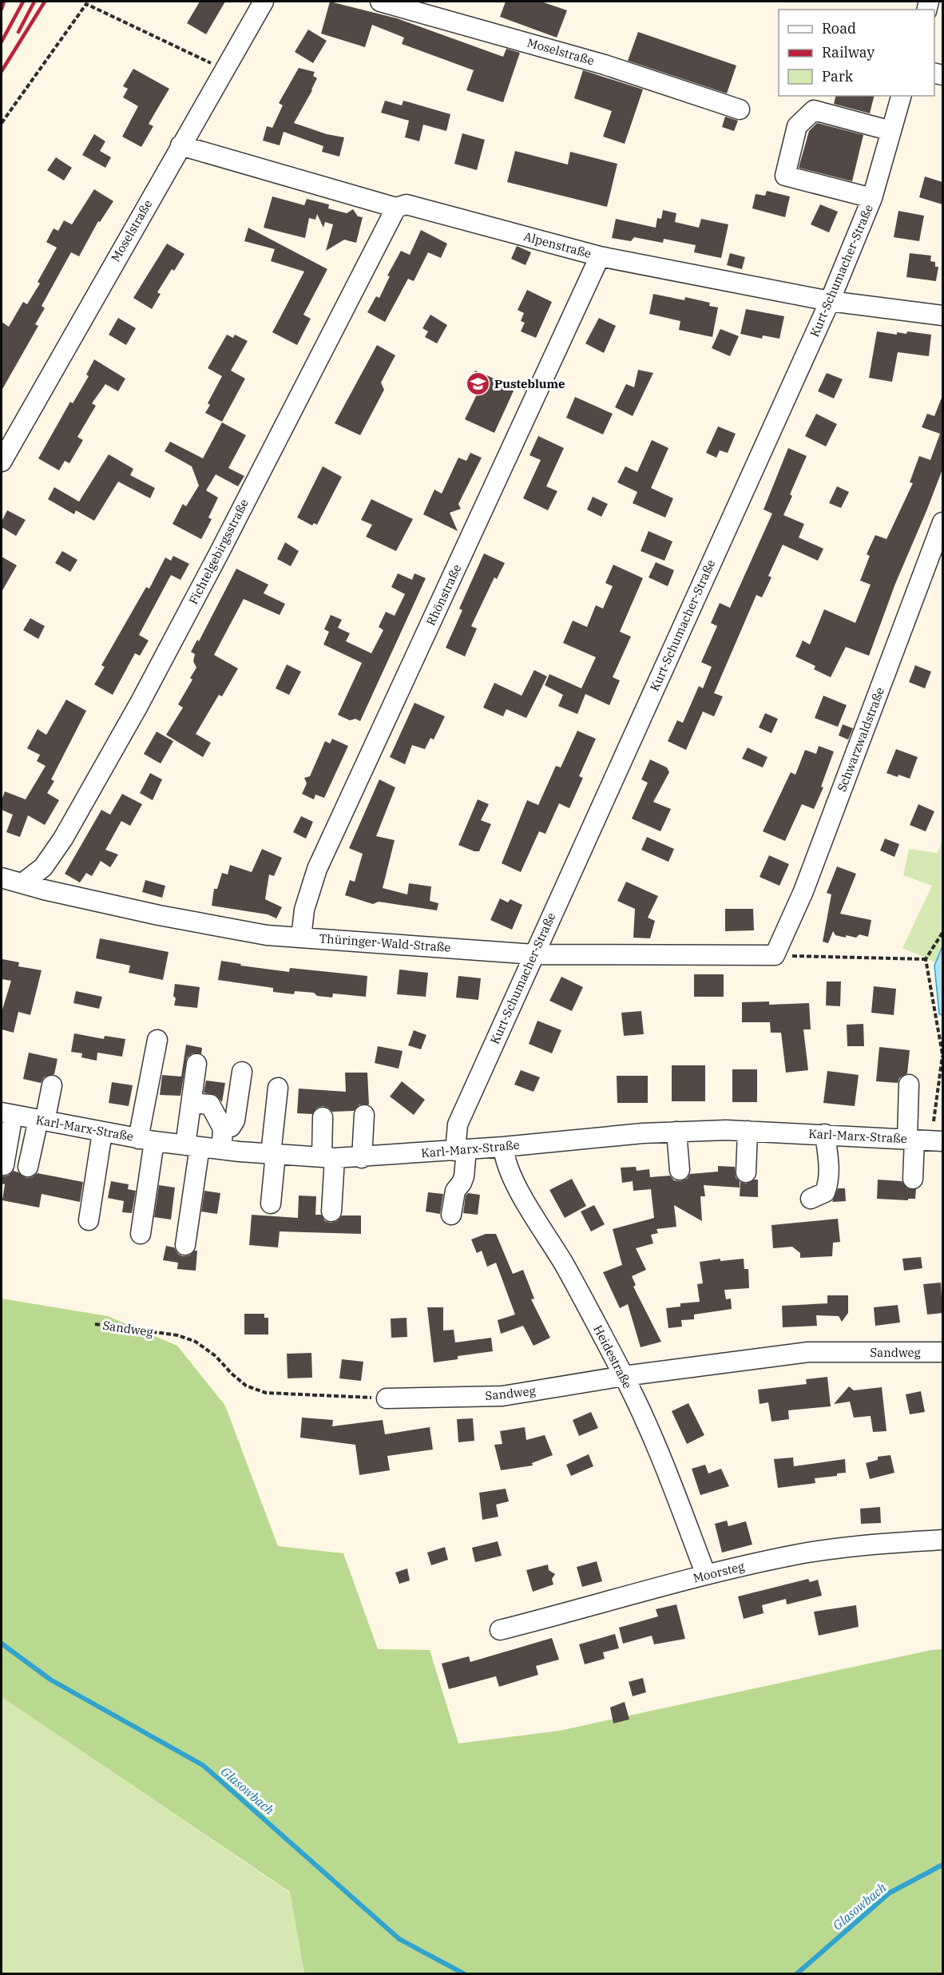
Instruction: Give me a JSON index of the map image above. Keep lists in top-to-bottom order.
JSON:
{
  "streets": {
    "street": [
      "Moselstraße",
      "Alpenstraße",
      "Kurt-Schumacher-Straße",
      "Fichtelgebirgsstraße",
      "Rhönstraße",
      "Schwarzwaldstraße",
      "Thüringer-Wald-Straße",
      "Karl-Marx-Straße",
      "Sandweg",
      "Heidestraße",
      "Moorsteg"
    ]
  },
  "crossings": [
    ["Moselstraße", "Alpenstraße"],
    ["Alpenstraße", "Kurt-Schumacher-Straße"],
    ["Alpenstraße", "Fichtelgebirgsstraße"],
    ["Alpenstraße", "Rhönstraße"],
    ["Kurt-Schumacher-Straße", "Thüringer-Wald-Straße"],
    ["Kurt-Schumacher-Straße", "Karl-Marx-Straße"],
    ["Fichtelgebirgsstraße", "Thüringer-Wald-Straße"],
    ["Rhönstraße", "Thüringer-Wald-Straße"],
    ["Schwarzwaldstraße", "Thüringer-Wald-Straße"],
    ["Karl-Marx-Straße", "Heidestraße"],
    ["Sandweg", "Heidestraße"],
    ["Heidestraße", "Moorsteg"]
  ],
  "water": ["Glasowbach"],
  "places": {
    "school or university": ["Pusteblume"]
  },
  "legend": ["Road", "Railway", "Park"]
}
